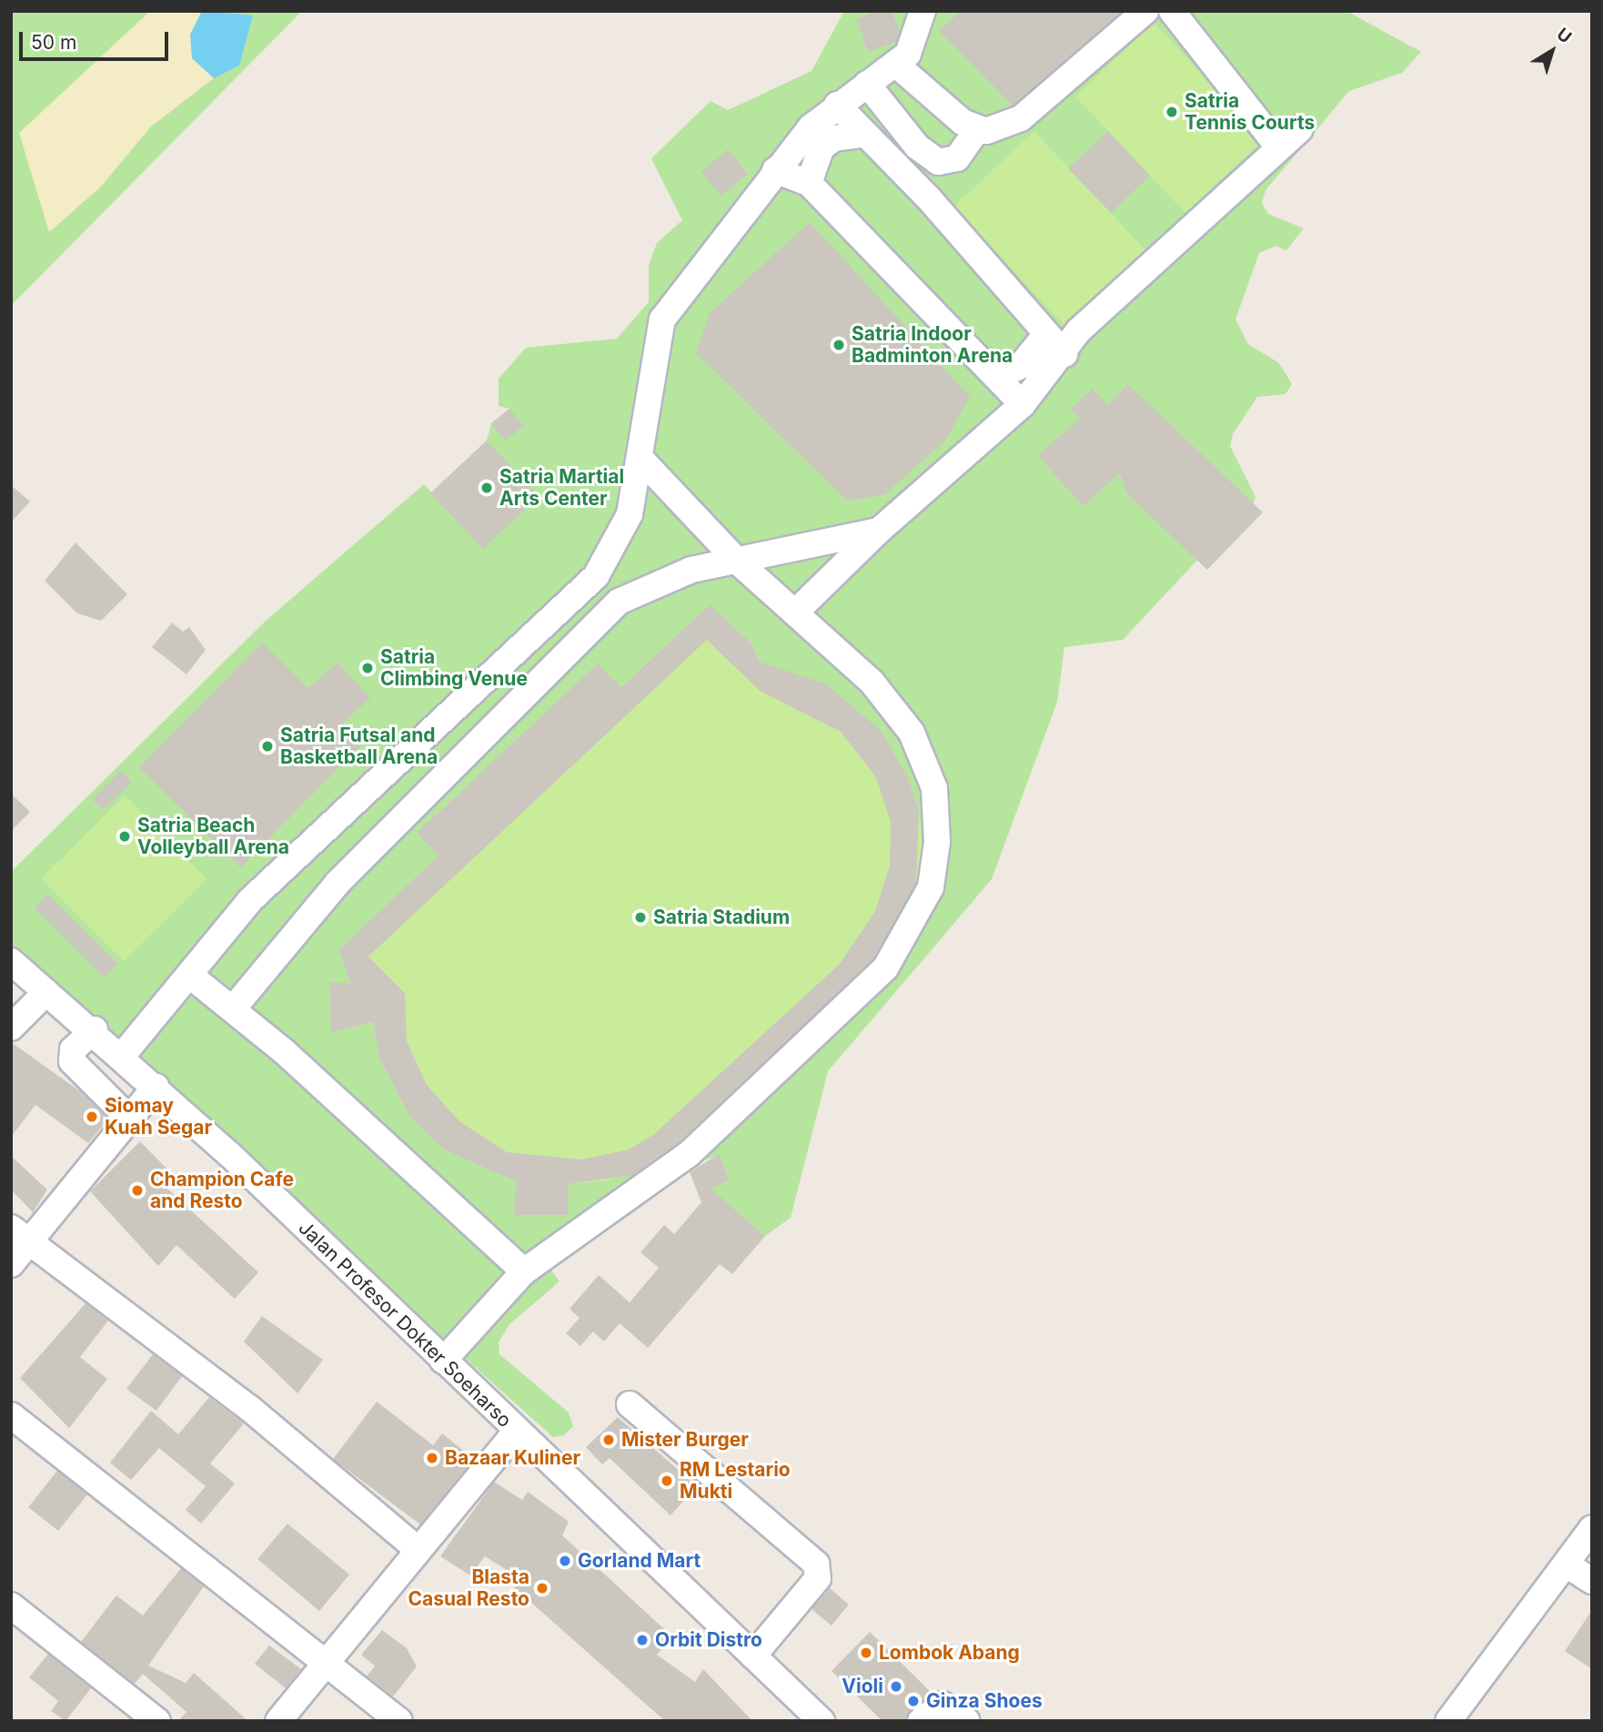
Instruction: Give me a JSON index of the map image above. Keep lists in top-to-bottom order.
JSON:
{
  "streets": {
    "street": ["Jalan Profesor Dokter Soeharso"]
  },
  "places": [
    "Satria Tennis Courts",
    "Satria Indoor Badminton Arena",
    "Satria Martial Arts Center",
    "Satria Climbing Venue",
    "Satria Futsal and Basketball Arena",
    "Satria Beach Volleyball Arena",
    "Satria Stadium",
    "Siomay Kuah Segar",
    "Champion Cafe and Resto",
    "Mister Burger",
    "Bazaar Kuliner",
    "RM Lestario Mukti",
    "Gorland Mart",
    "Blasta Casual Resto",
    "Orbit Distro",
    "Lombok Abang",
    "Violi",
    "Ginza Shoes"
  ],
  "scale_bar": "50 m",
  "north": "top right"
}
